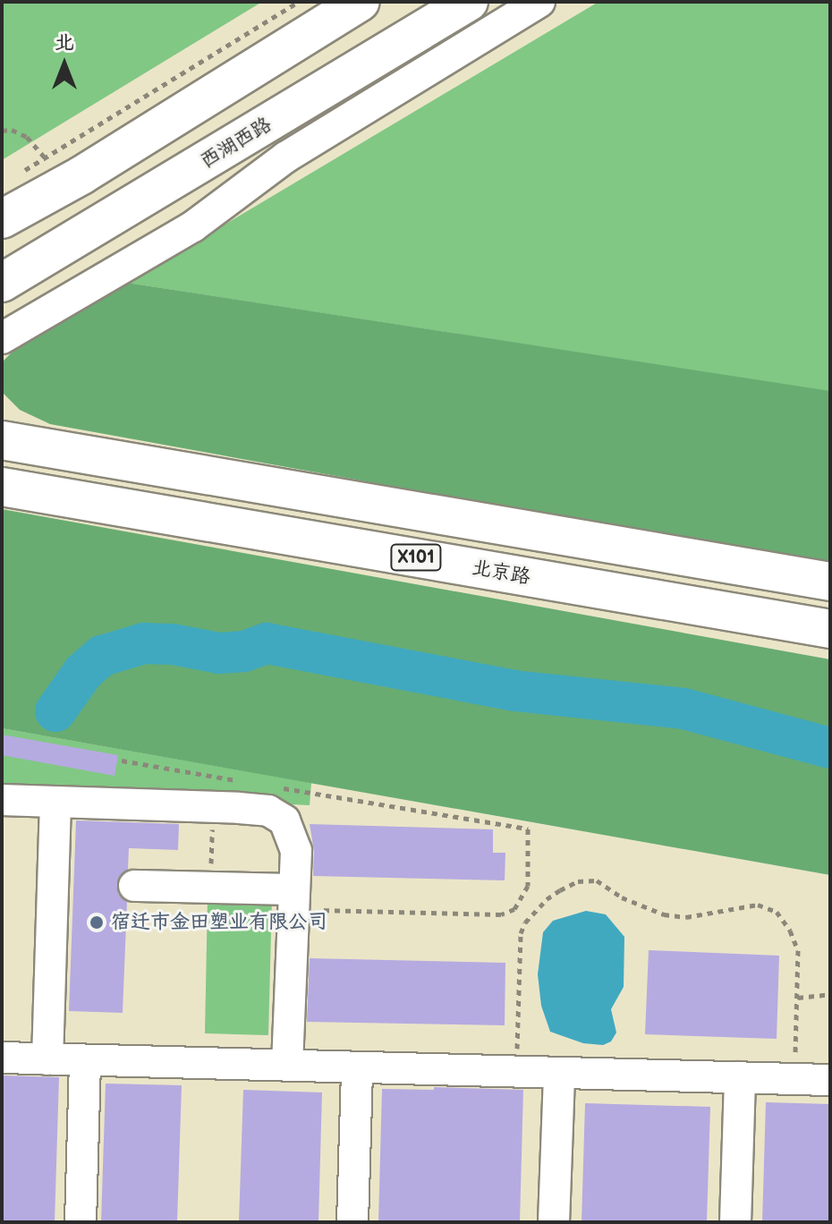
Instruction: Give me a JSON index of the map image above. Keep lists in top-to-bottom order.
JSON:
{
  "streets": {
    "main road": ["西湖西路", "X101", "北京路"]
  },
  "places": ["宿迁市金田塑业有限公司"],
  "north": "top"
}
